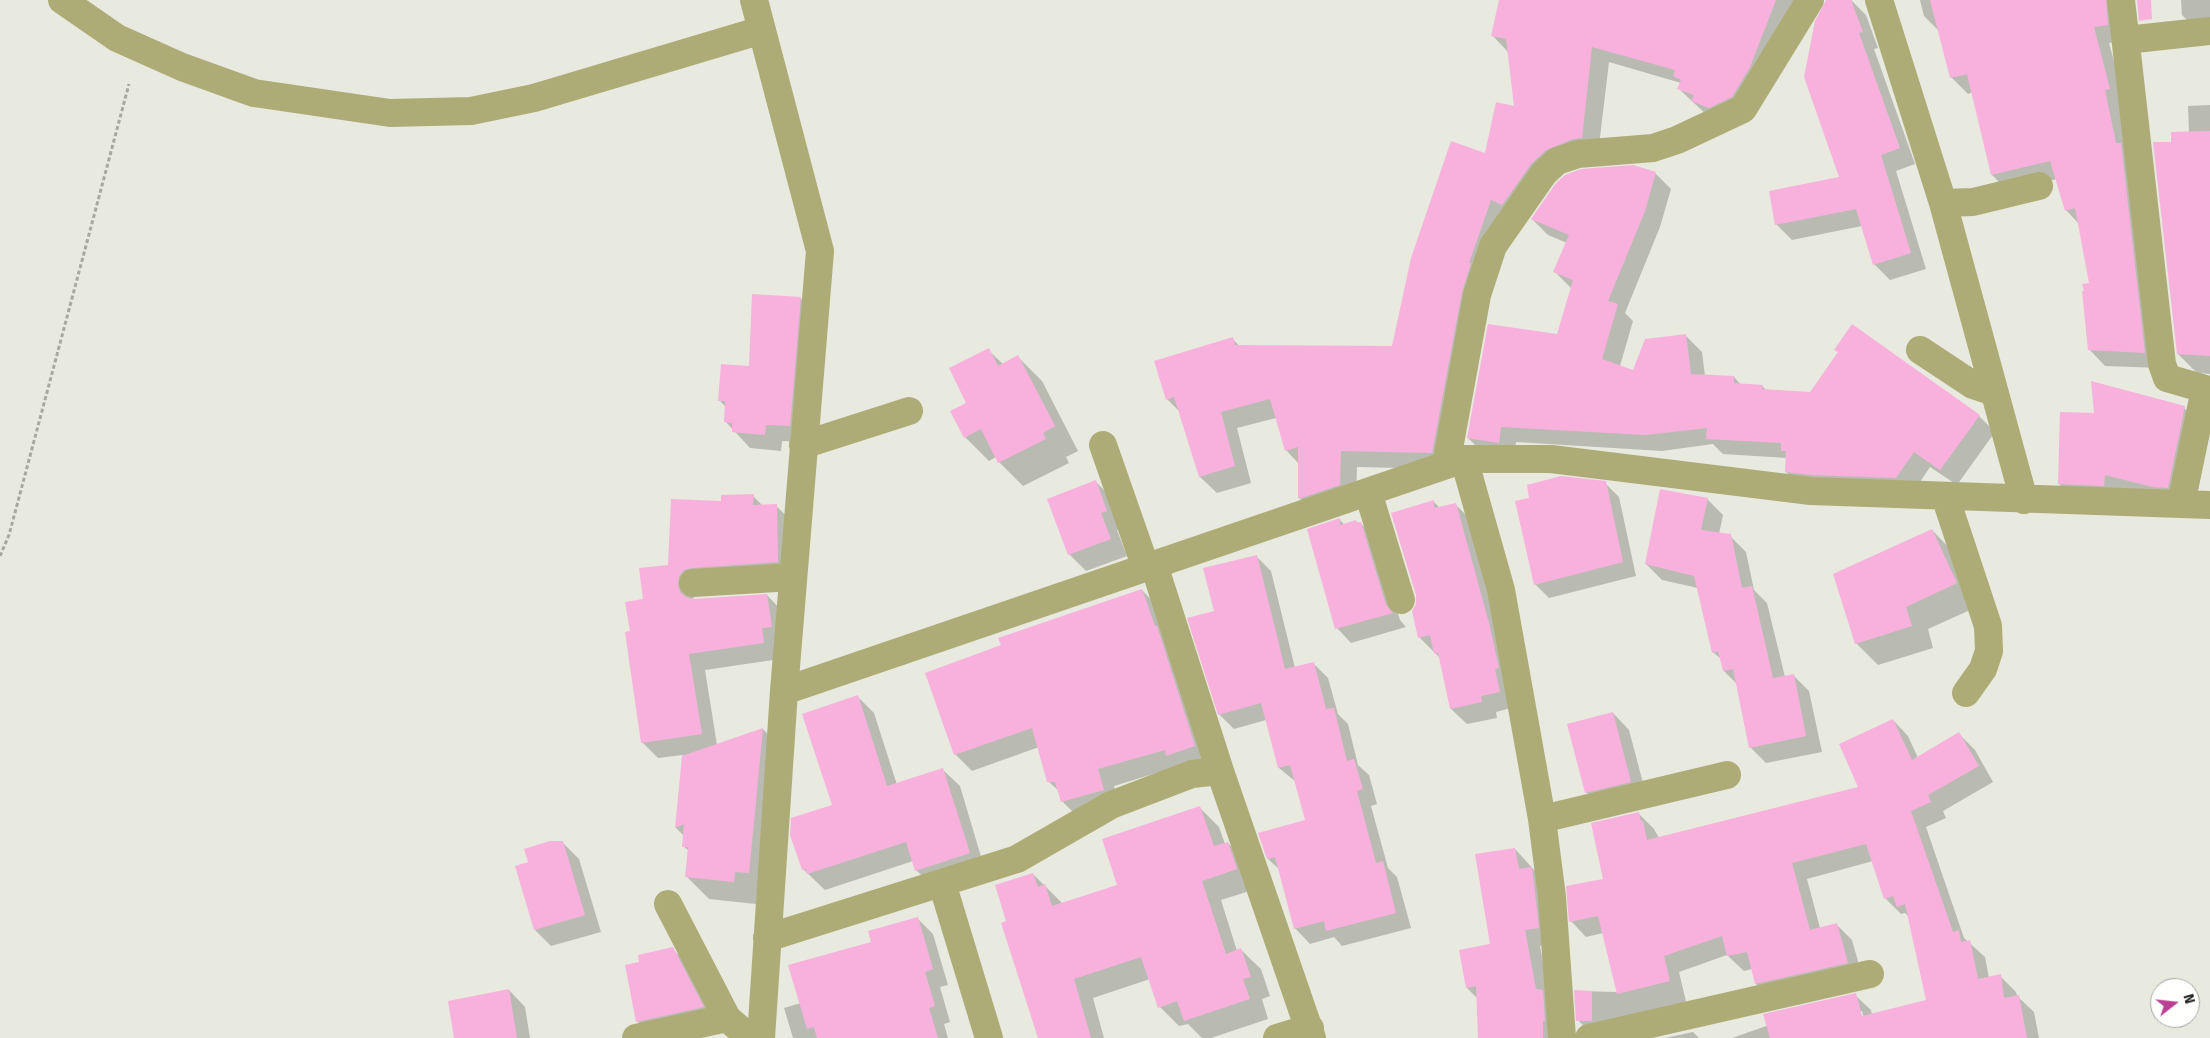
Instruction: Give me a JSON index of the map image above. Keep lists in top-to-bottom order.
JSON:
{
  "north": "right"
}
